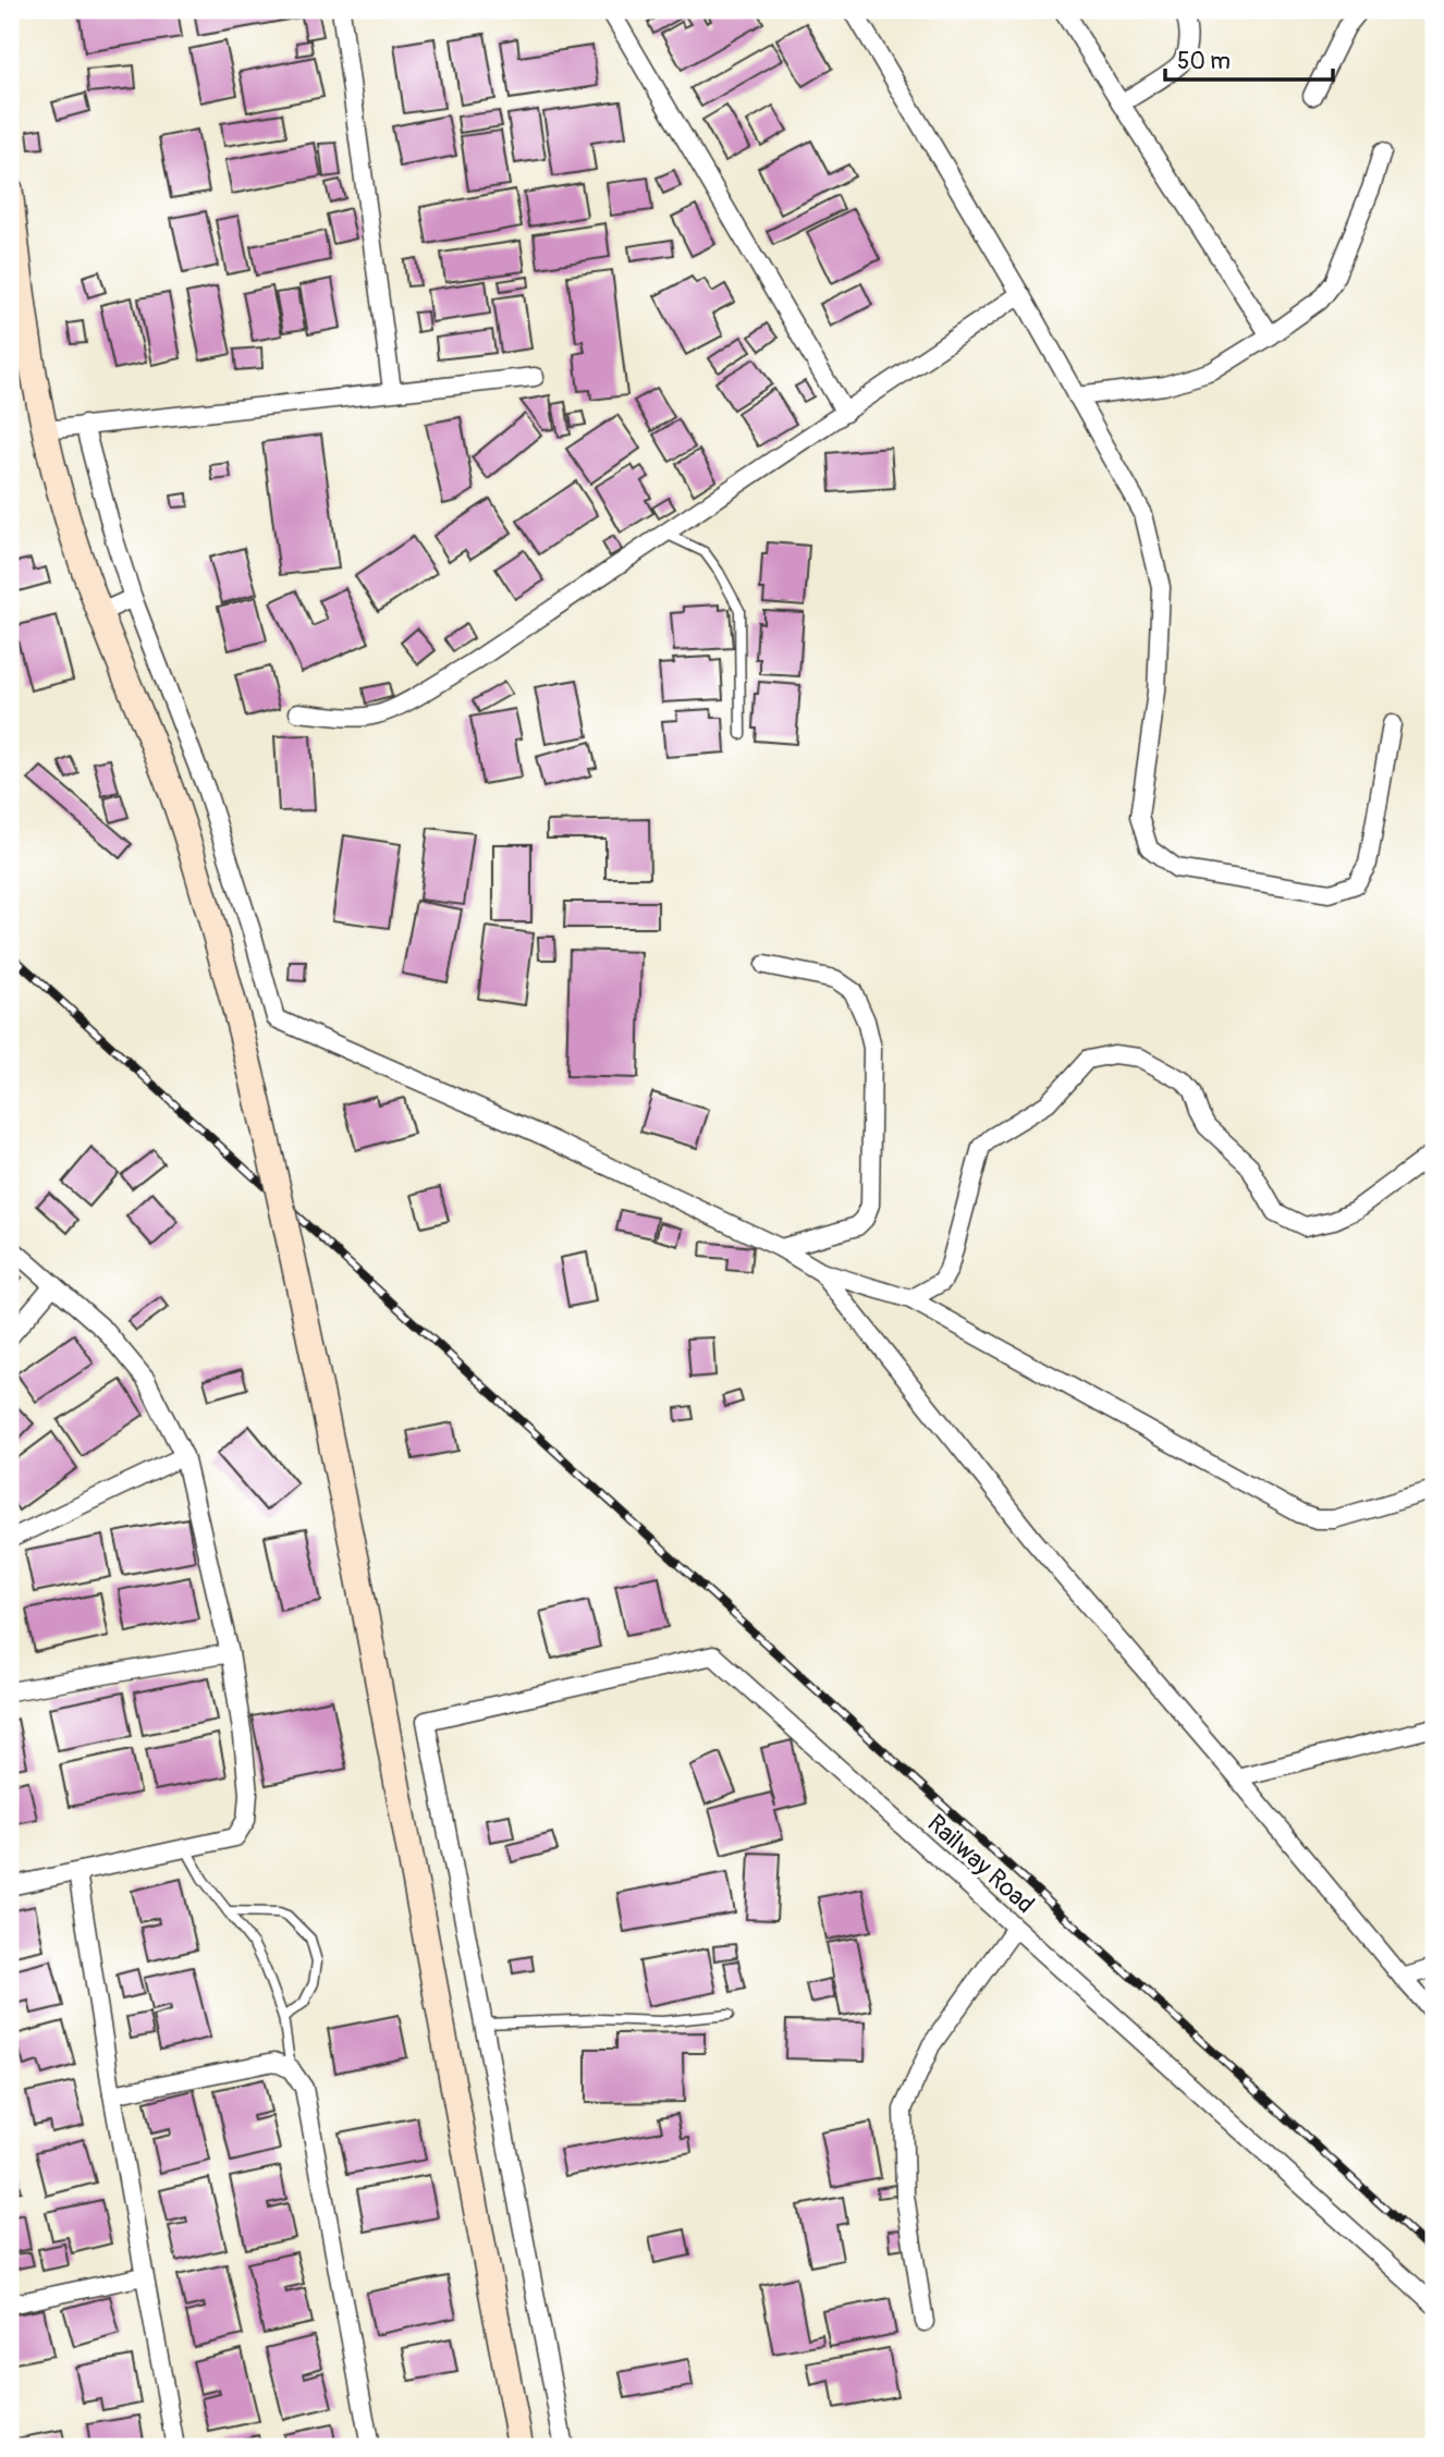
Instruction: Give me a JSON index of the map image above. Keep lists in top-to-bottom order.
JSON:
{
  "streets": {
    "street": ["Railway Road"]
  },
  "scale_bar": "50 m"
}
